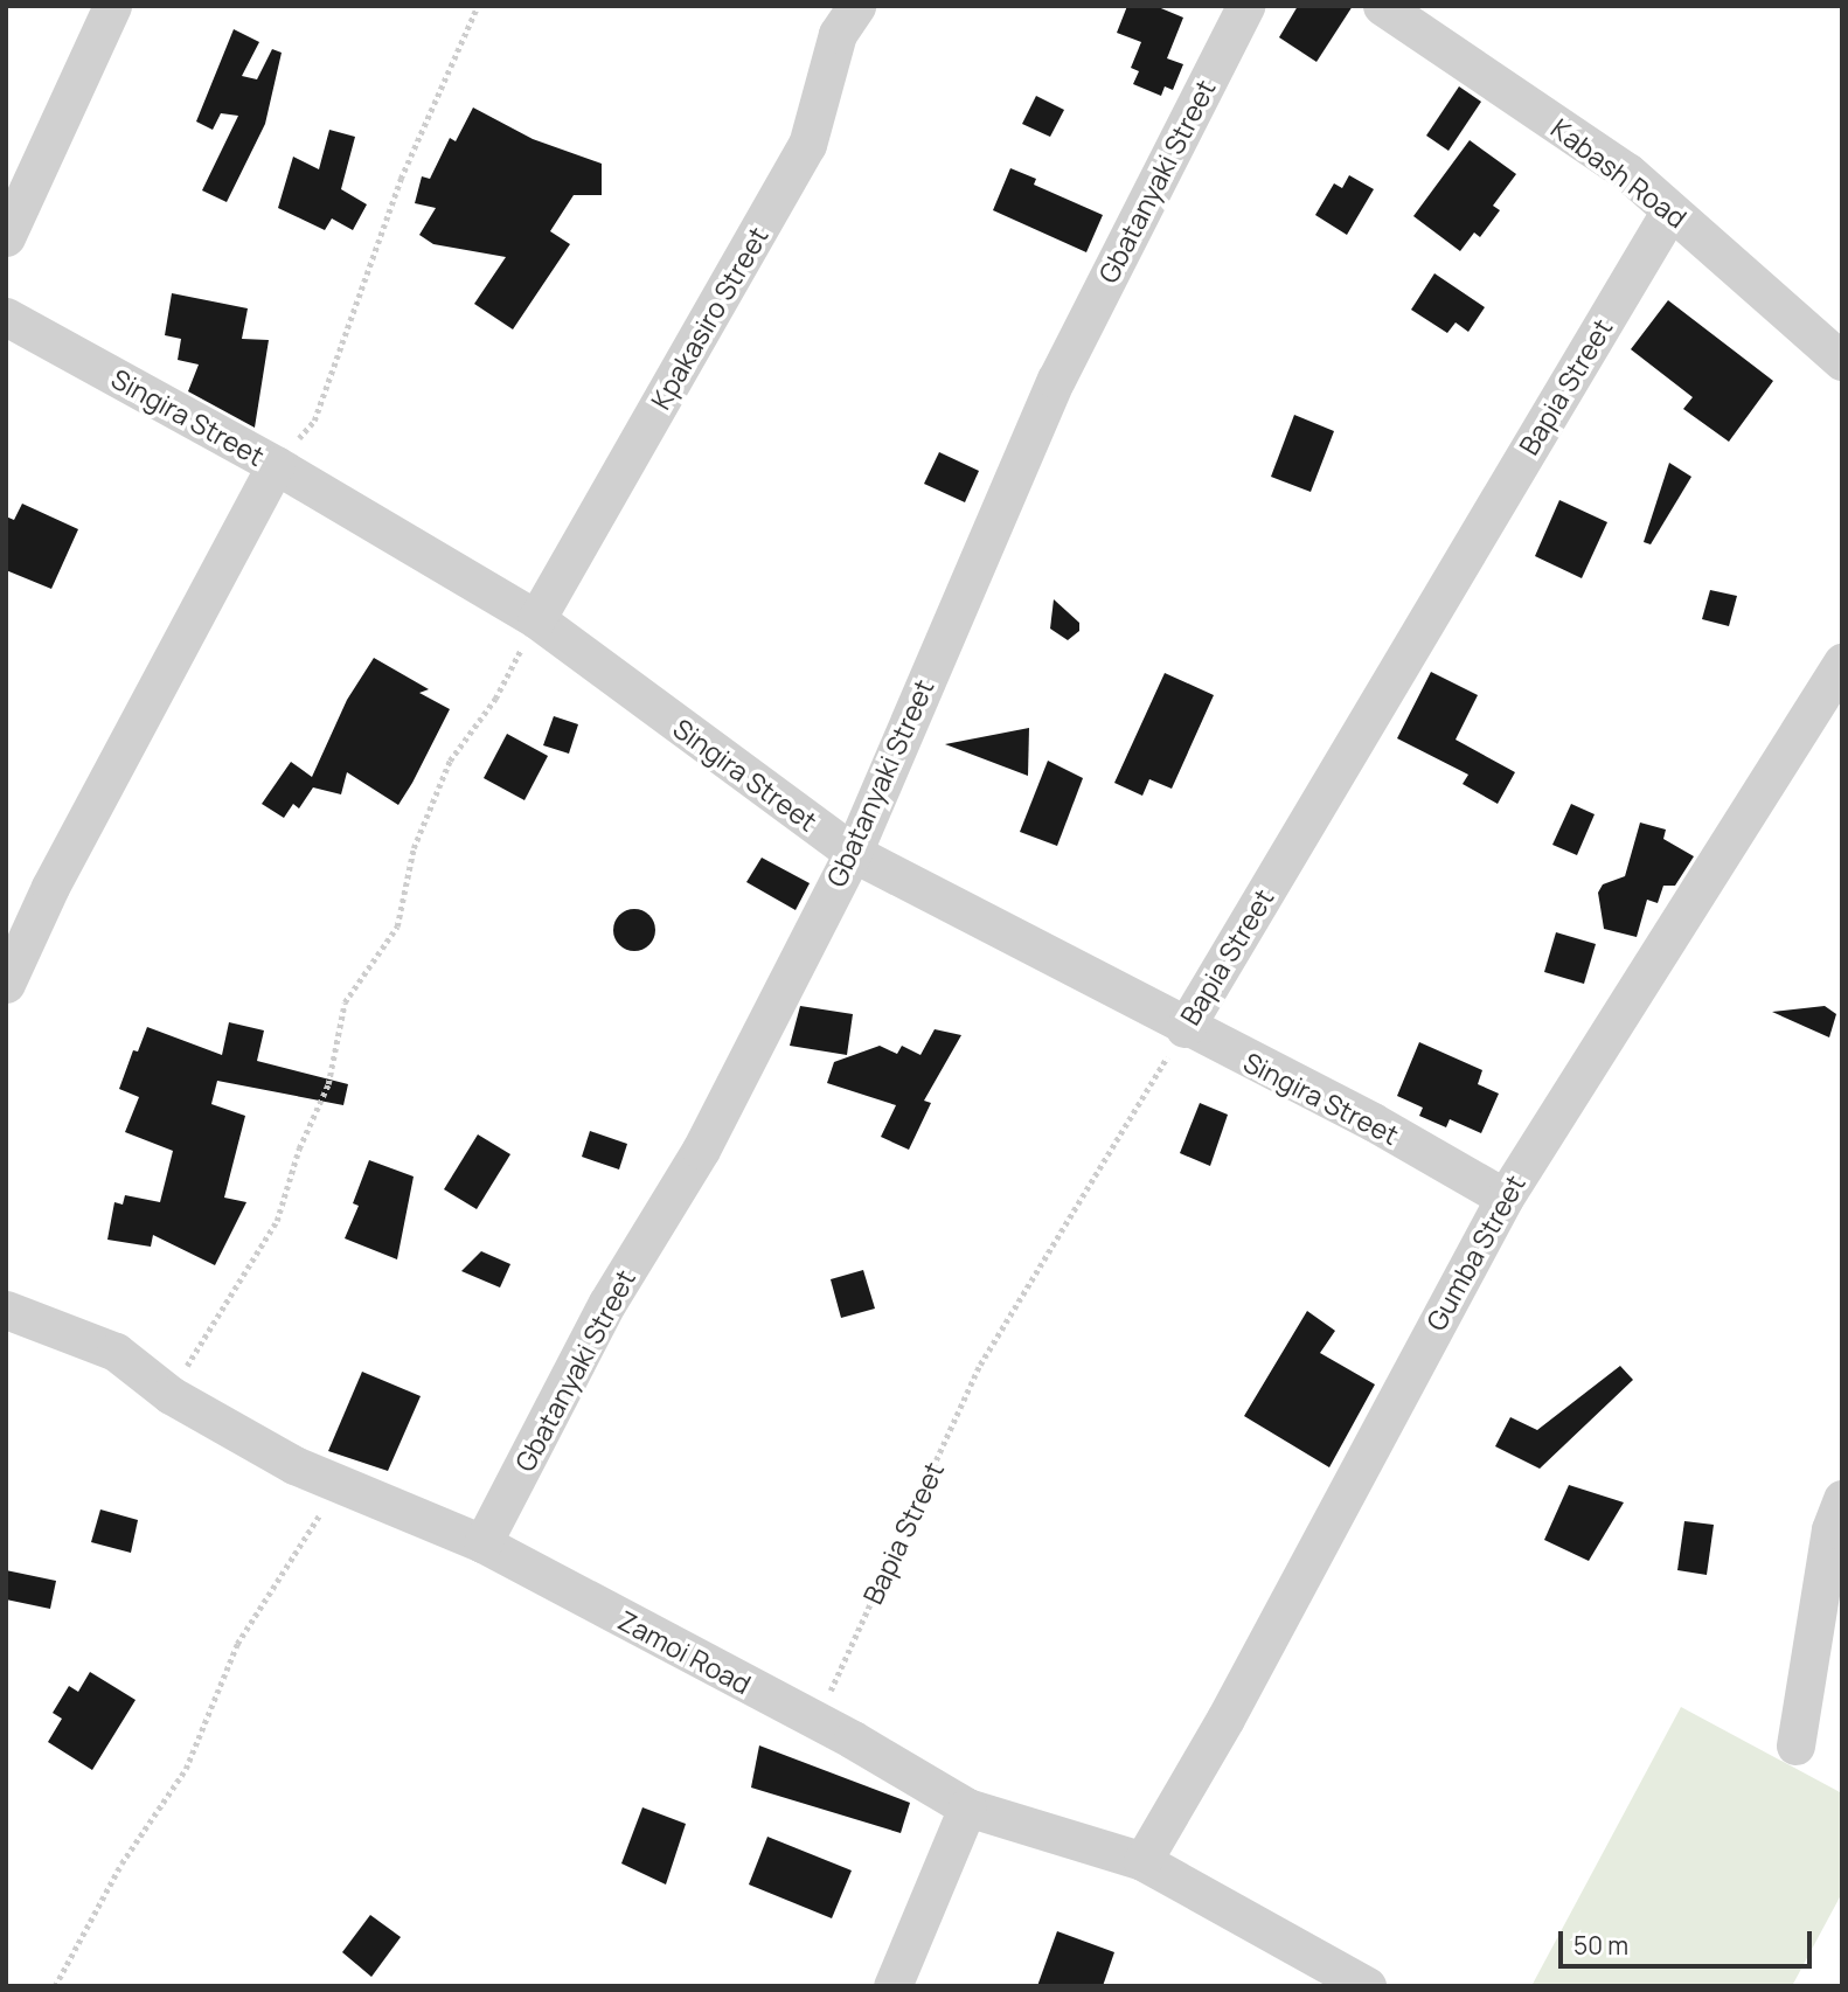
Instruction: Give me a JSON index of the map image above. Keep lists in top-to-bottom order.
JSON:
{
  "streets": {
    "street": [
      "Kabash Road",
      "Gbatanyaki Street",
      "Kpakasiro Street",
      "Bapia Street",
      "Singira Street",
      "Gumba Street",
      "Zamoi Road"
    ]
  },
  "crossings": [
    ["Kabash Road", "Bapia Street"],
    ["Gbatanyaki Street", "Singira Street"],
    ["Gbatanyaki Street", "Zamoi Road"],
    ["Kpakasiro Street", "Singira Street"],
    ["Bapia Street", "Singira Street"],
    ["Bapia Street", "Zamoi Road"],
    ["Singira Street", "Gumba Street"],
    ["Gumba Street", "Zamoi Road"]
  ],
  "scale_bar": "50 m"
}
